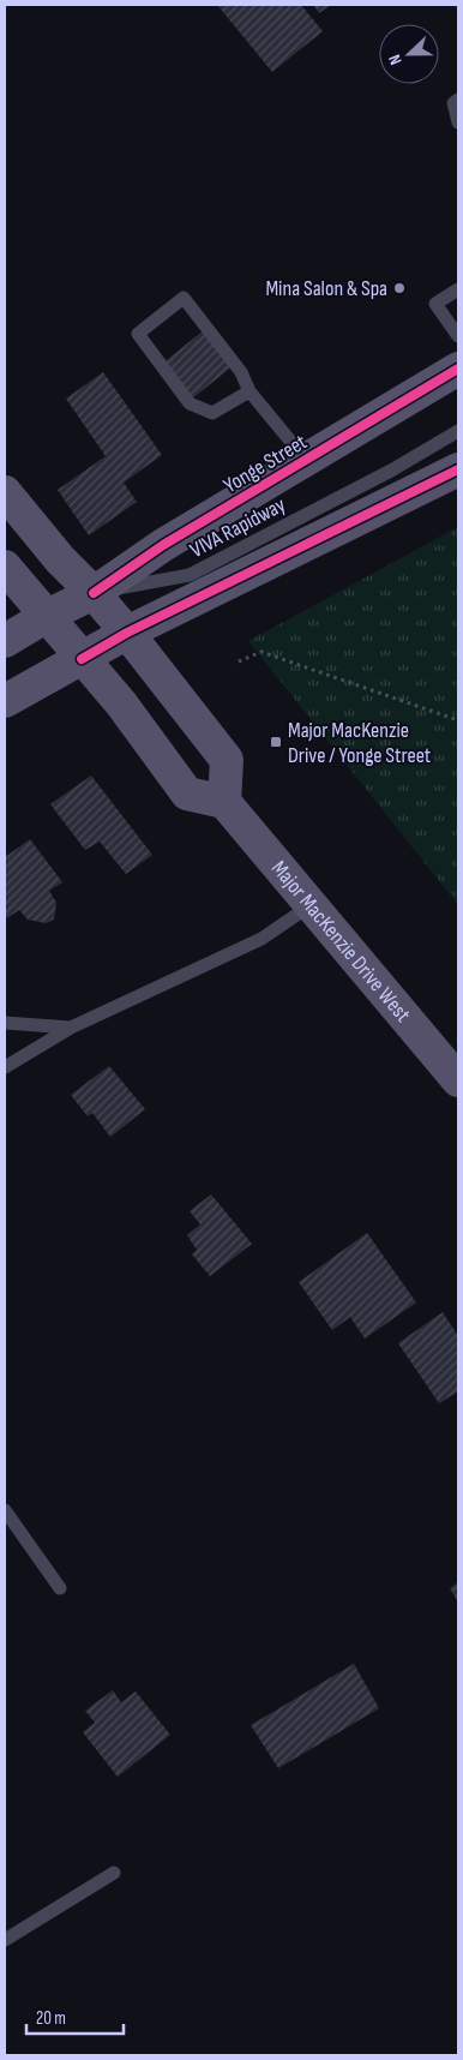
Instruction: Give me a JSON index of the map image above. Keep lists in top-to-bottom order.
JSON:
{
  "streets": {
    "main road": ["Yonge Street", "Major MacKenzie Drive West"],
    "lane": ["VIVA Rapidway"]
  },
  "crossings": [
    ["Yonge Street", "VIVA Rapidway"]
  ],
  "places": {
    "other": ["Mina Salon & Spa"],
    "transit": ["Major MacKenzie Drive / Yonge Street"]
  },
  "scale_bar": "20 m",
  "north": "left"
}
